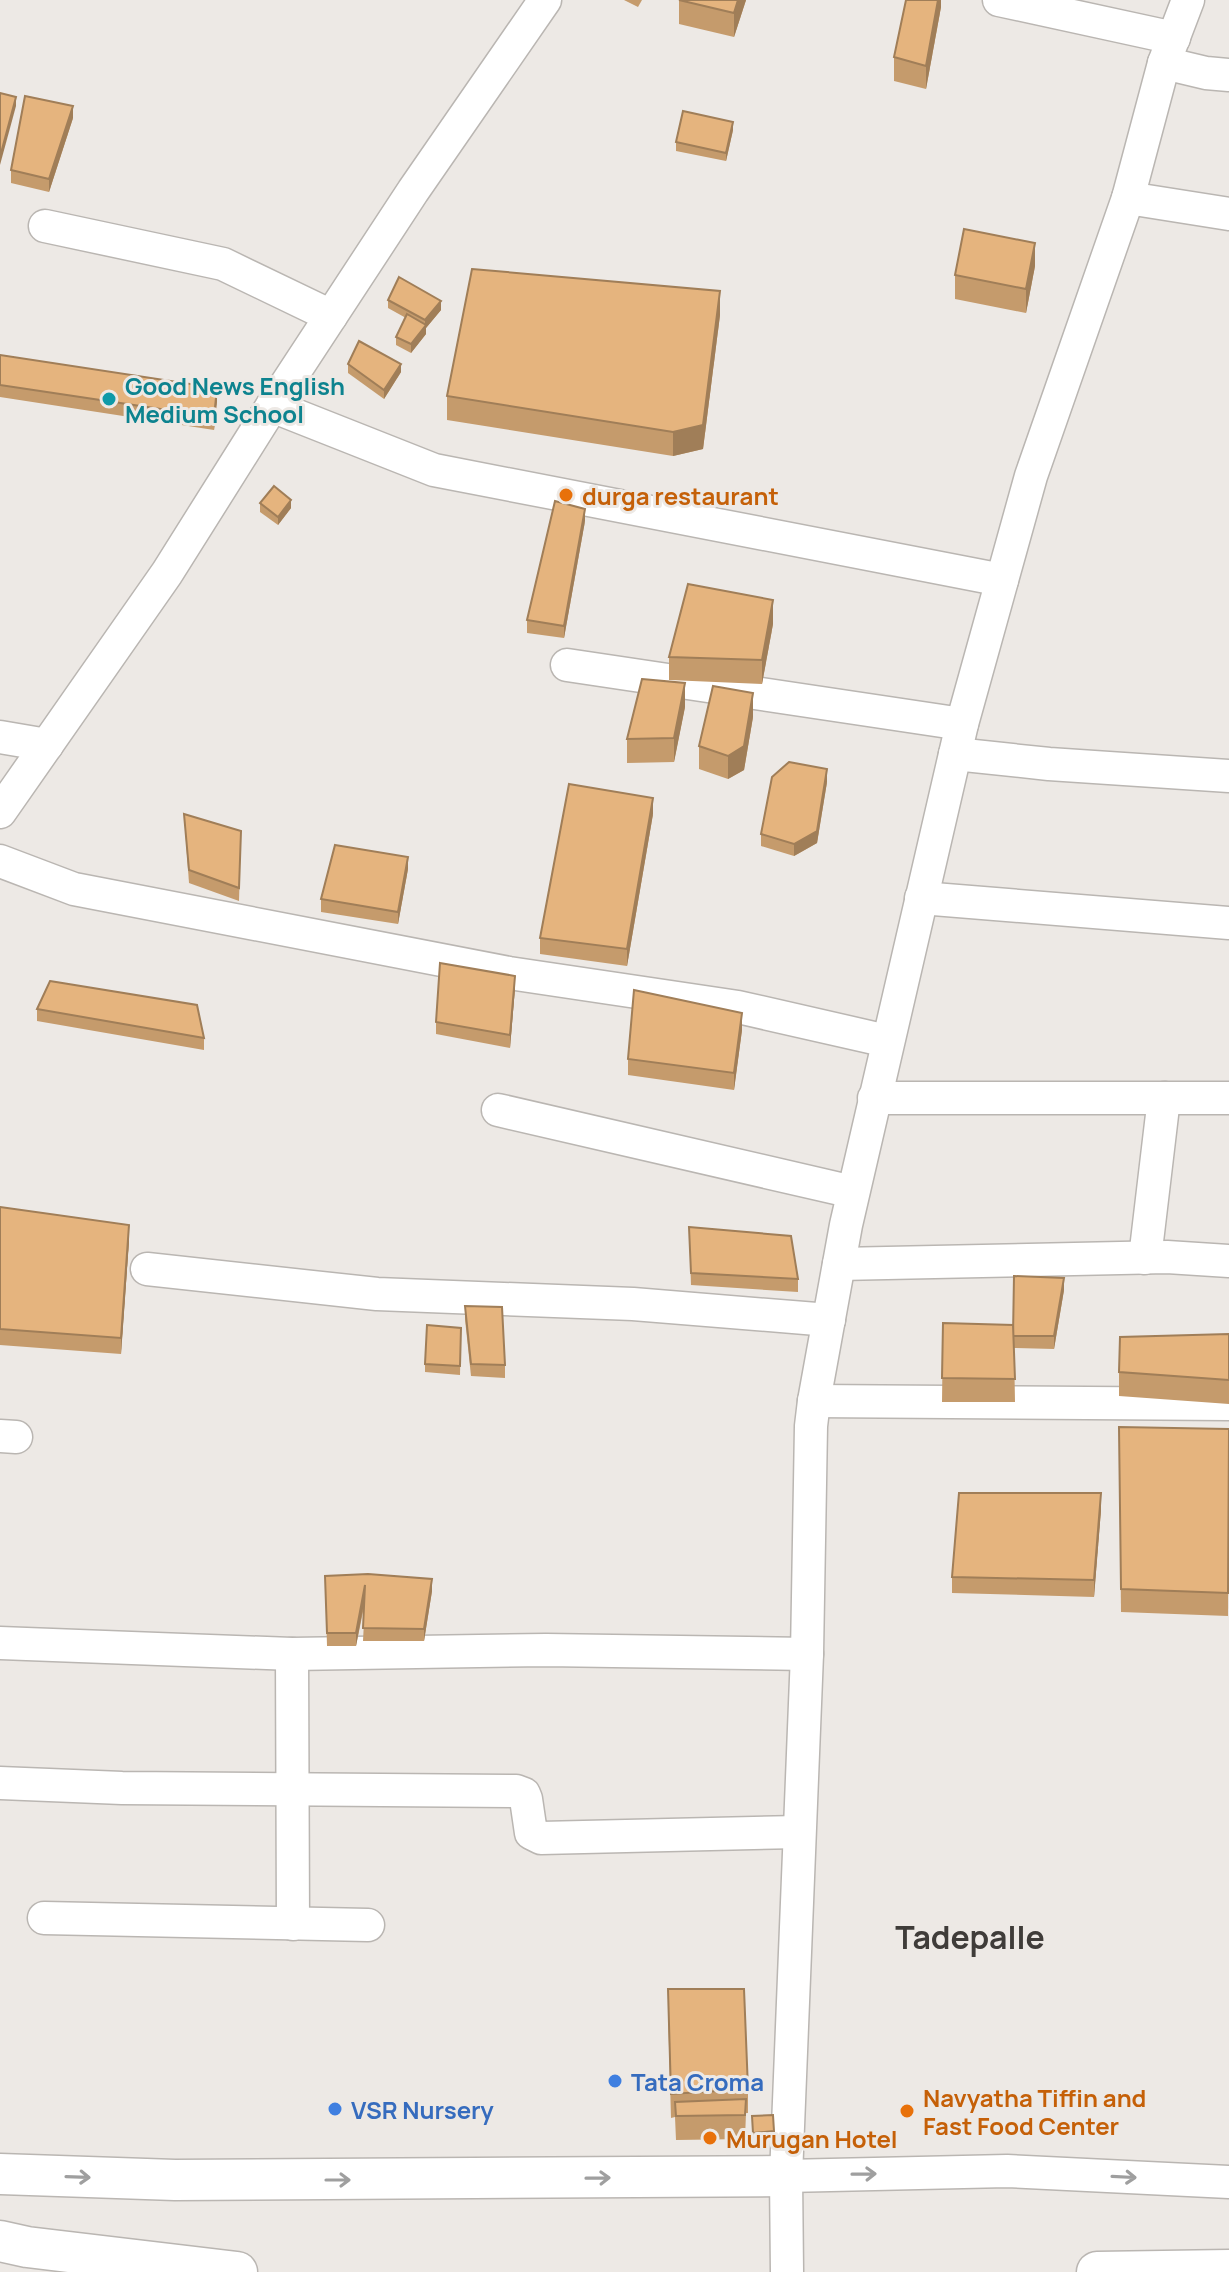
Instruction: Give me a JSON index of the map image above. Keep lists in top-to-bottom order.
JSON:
{
  "districts": ["Tadepalle"],
  "places": [
    "Good News English Medium School",
    "durga restaurant",
    "Tata Croma",
    "VSR Nursery",
    "Navyatha Tiffin and Fast Food Center",
    "Murugan Hotel"
  ]
}
